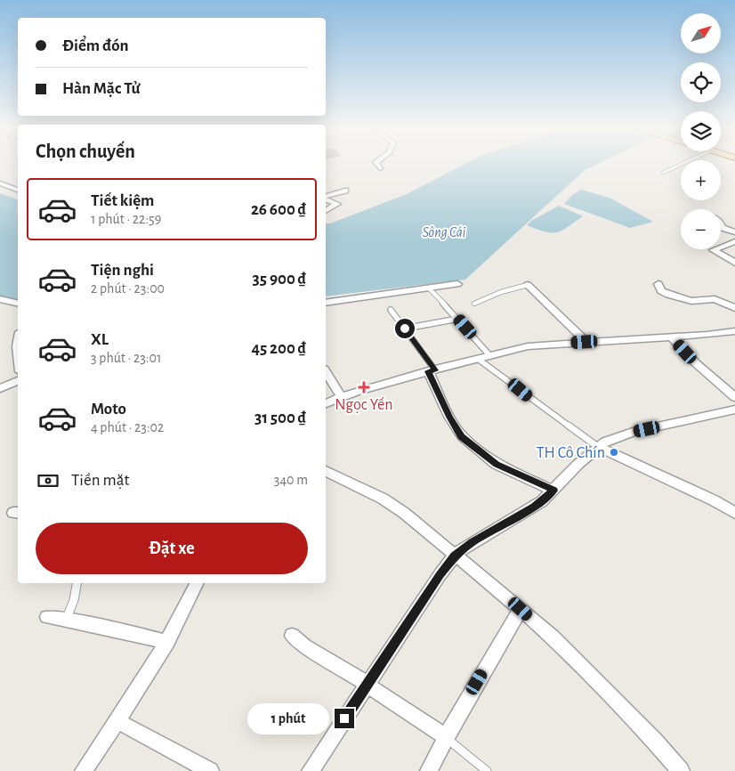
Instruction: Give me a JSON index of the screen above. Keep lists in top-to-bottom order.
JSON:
{
  "water": ["Sông Cái"],
  "places": {
    "health": ["Ngọc Yến"],
    "other": ["TH Cô Chín"]
  },
  "north": "top right",
  "page": {
    "map_buttons": ["+", "−"],
    "banner": ["Điểm đón", "Hàn Mặc Tử"],
    "heading": "Chọn chuyến",
    "list": [
      {
        "name": "Tiết kiệm",
        "note": "1 phút · 22:59",
        "value": "26 600 ₫"
      },
      {
        "name": "Tiện nghi",
        "note": "2 phút · 23:00",
        "value": "35 900 ₫"
      },
      {
        "name": "XL",
        "note": "3 phút · 23:01",
        "value": "45 200 ₫"
      },
      {
        "name": "Moto",
        "note": "4 phút · 23:02",
        "value": "31 500 ₫"
      }
    ],
    "pay": ["Tiền mặt", "340 m"],
    "buttons": "Đặt xe",
    "bubble": "1 phút"
  }
}
